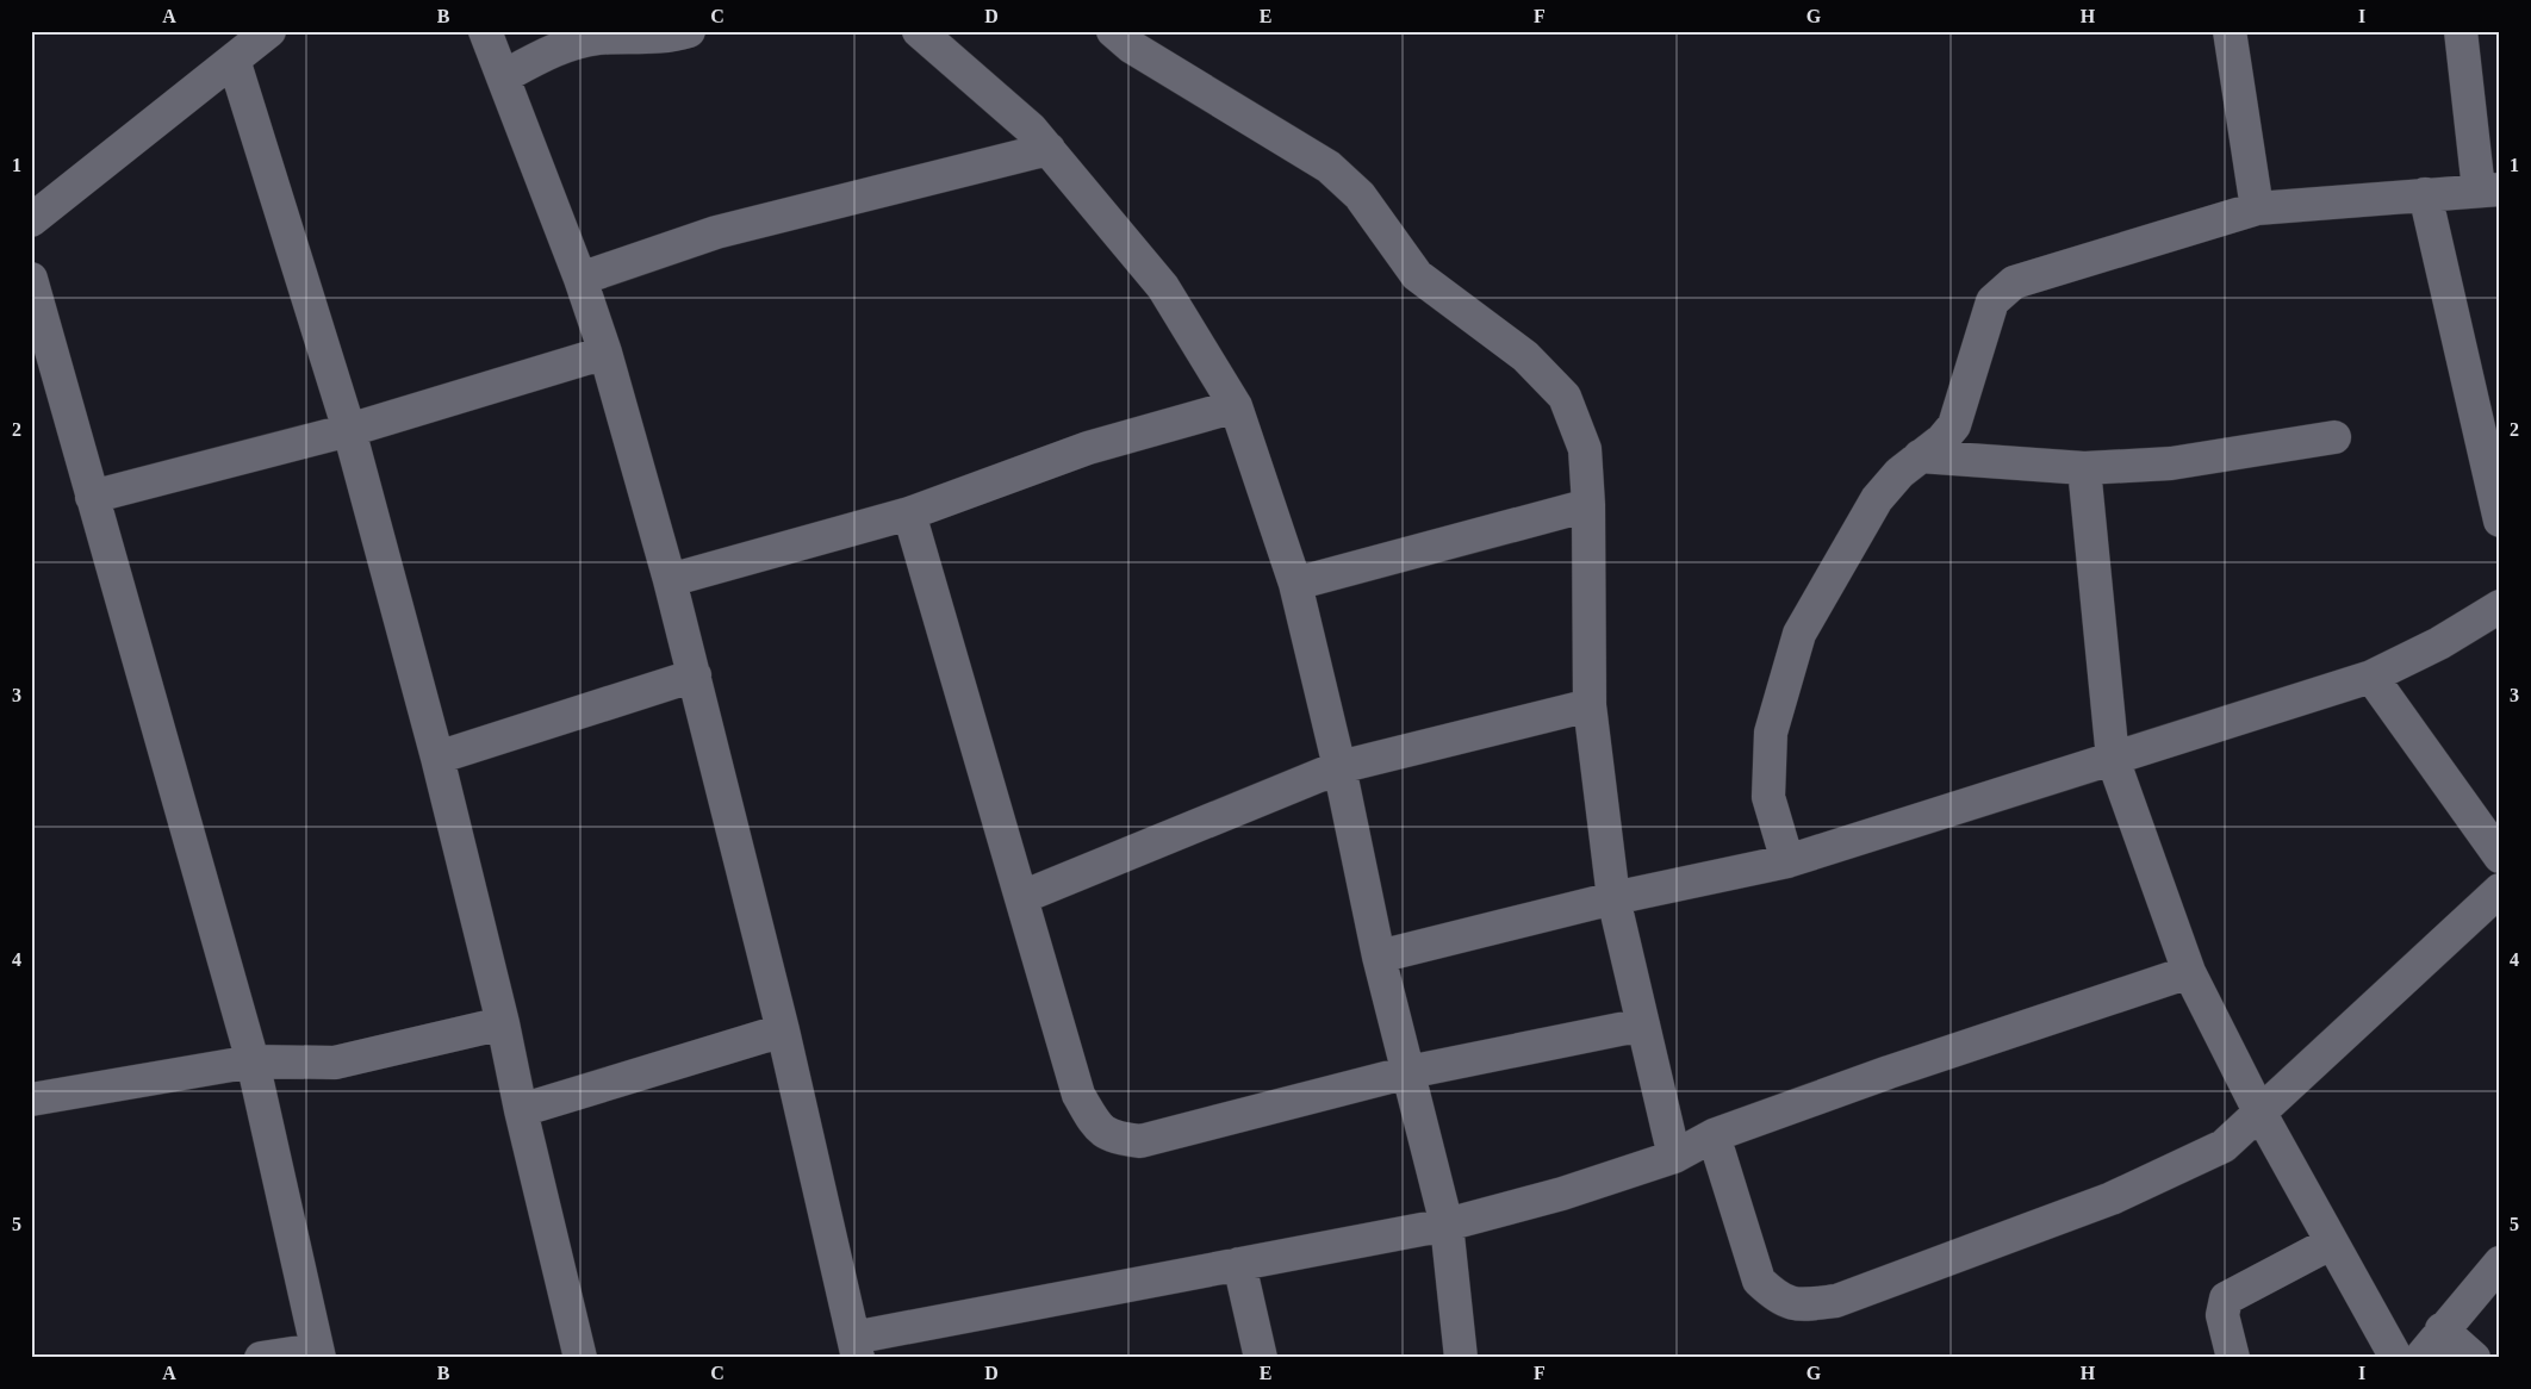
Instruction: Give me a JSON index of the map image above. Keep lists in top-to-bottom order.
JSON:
{
  "grid": {
    "columns": [
      "A",
      "B",
      "C",
      "D",
      "E",
      "F",
      "G",
      "H",
      "I"
    ],
    "rows": [
      "1",
      "2",
      "3",
      "4",
      "5"
    ]
  }
}
